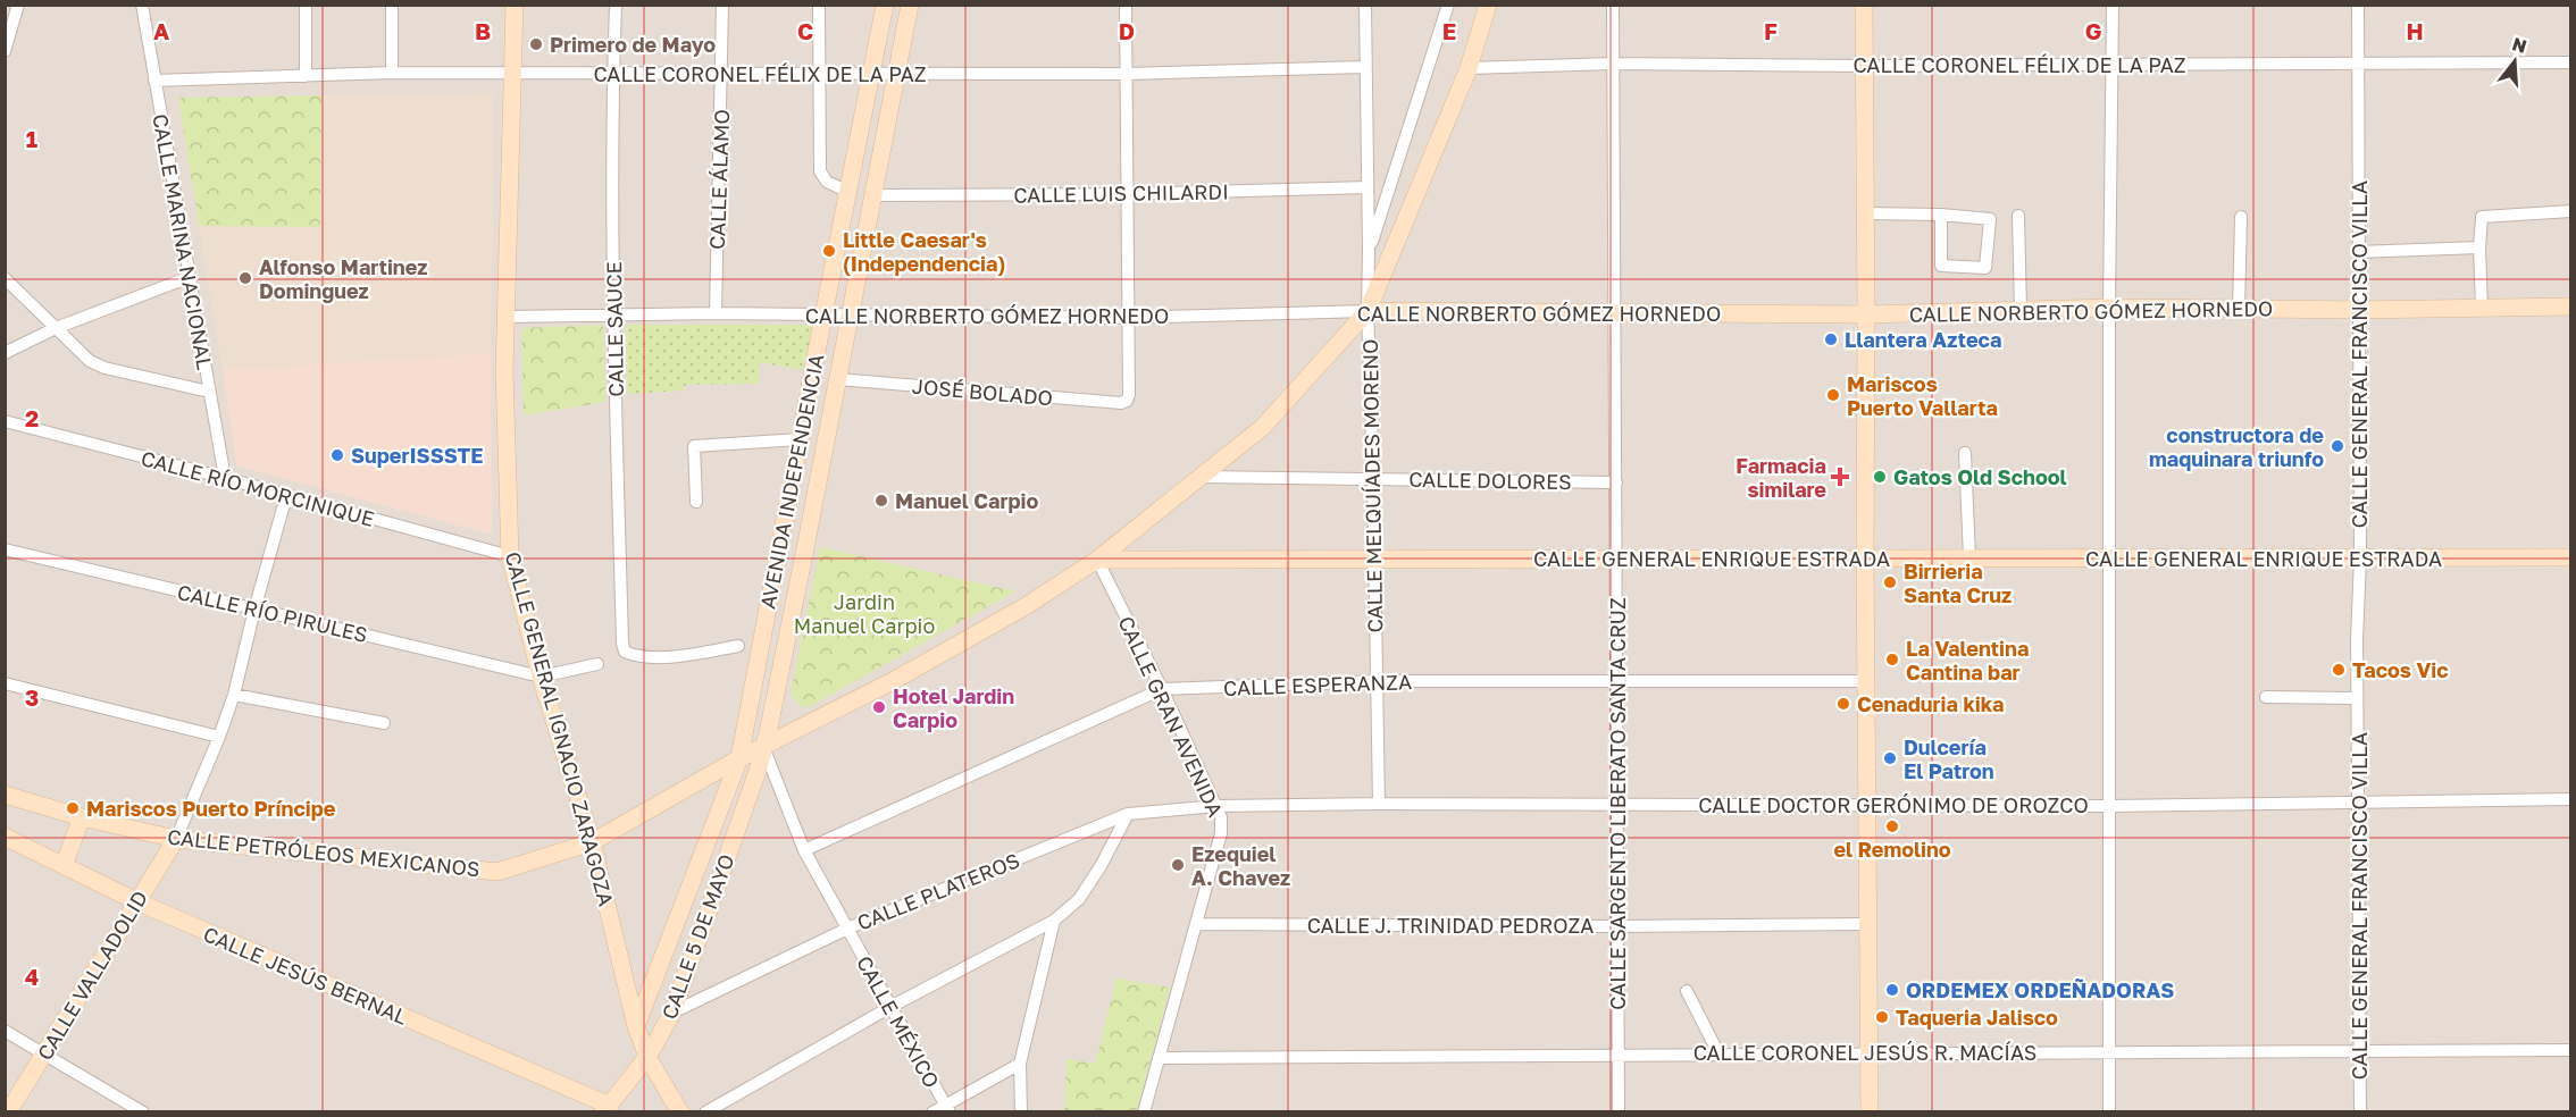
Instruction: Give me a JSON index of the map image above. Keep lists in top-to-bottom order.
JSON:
{
  "streets": {
    "main road": [
      "CALLE NORBERTO GÓMEZ HORNEDO",
      "AVENIDA INDEPENDENCIA",
      "CALLE GENERAL ENRIQUE ESTRADA",
      "CALLE GENERAL IGNACIO ZARAGOZA",
      "CALLE PETRÓLEOS MEXICANOS",
      "CALLE 5 DE MAYO",
      "CALLE VALLADOLID",
      "CALLE JESÚS BERNAL"
    ],
    "street": [
      "CALLE CORONEL FÉLIX DE LA PAZ",
      "CALLE ÁLAMO",
      "CALLE LUIS CHILARDI",
      "CALLE MARINA NACIONAL",
      "CALLE SAUCE",
      "CALLE GENERAL FRANCISCO VILLA",
      "JOSÉ BOLADO",
      "CALLE DOLORES",
      "CALLE MELQUÍADES MORENO",
      "CALLE RÍO MORCINIQUE",
      "CALLE RÍO PIRULES",
      "CALLE ESPERANZA",
      "CALLE GRAN AVENIDA",
      "CALLE SARGENTO LIBERATO SANTA CRUZ",
      "CALLE DOCTOR GERÓNIMO DE OROZCO",
      "CALLE PLATEROS",
      "CALLE J. TRINIDAD PEDROZA",
      "CALLE MÉXICO",
      "CALLE CORONEL JESÚS R. MACÍAS"
    ]
  },
  "crossings": [
    ["CALLE CORONEL FÉLIX DE LA PAZ", "CALLE ÁLAMO"],
    ["CALLE CORONEL FÉLIX DE LA PAZ", "CALLE MARINA NACIONAL"],
    ["CALLE CORONEL FÉLIX DE LA PAZ", "CALLE SAUCE"],
    ["CALLE CORONEL FÉLIX DE LA PAZ", "CALLE GENERAL FRANCISCO VILLA"],
    ["CALLE CORONEL FÉLIX DE LA PAZ", "AVENIDA INDEPENDENCIA"],
    ["CALLE CORONEL FÉLIX DE LA PAZ", "CALLE MELQUÍADES MORENO"],
    ["CALLE CORONEL FÉLIX DE LA PAZ", "CALLE GENERAL IGNACIO ZARAGOZA"],
    ["CALLE CORONEL FÉLIX DE LA PAZ", "CALLE SARGENTO LIBERATO SANTA CRUZ"],
    ["CALLE CORONEL FÉLIX DE LA PAZ", "CALLE PETRÓLEOS MEXICANOS"],
    ["CALLE ÁLAMO", "CALLE NORBERTO GÓMEZ HORNEDO"],
    ["CALLE LUIS CHILARDI", "AVENIDA INDEPENDENCIA"],
    ["CALLE LUIS CHILARDI", "CALLE MELQUÍADES MORENO"],
    ["CALLE MARINA NACIONAL", "CALLE RÍO MORCINIQUE"],
    ["CALLE NORBERTO GÓMEZ HORNEDO", "CALLE SAUCE"],
    ["CALLE NORBERTO GÓMEZ HORNEDO", "CALLE GENERAL FRANCISCO VILLA"],
    ["CALLE NORBERTO GÓMEZ HORNEDO", "JOSÉ BOLADO"],
    ["CALLE NORBERTO GÓMEZ HORNEDO", "AVENIDA INDEPENDENCIA"],
    ["CALLE NORBERTO GÓMEZ HORNEDO", "CALLE MELQUÍADES MORENO"],
    ["CALLE NORBERTO GÓMEZ HORNEDO", "CALLE GENERAL IGNACIO ZARAGOZA"],
    ["CALLE NORBERTO GÓMEZ HORNEDO", "CALLE SARGENTO LIBERATO SANTA CRUZ"],
    ["CALLE NORBERTO GÓMEZ HORNEDO", "CALLE PETRÓLEOS MEXICANOS"],
    ["CALLE GENERAL FRANCISCO VILLA", "CALLE GENERAL ENRIQUE ESTRADA"],
    ["CALLE GENERAL FRANCISCO VILLA", "CALLE DOCTOR GERÓNIMO DE OROZCO"],
    ["CALLE GENERAL FRANCISCO VILLA", "CALLE CORONEL JESÚS R. MACÍAS"],
    ["JOSÉ BOLADO", "AVENIDA INDEPENDENCIA"],
    ["CALLE DOLORES", "CALLE MELQUÍADES MORENO"],
    ["CALLE DOLORES", "CALLE SARGENTO LIBERATO SANTA CRUZ"],
    ["CALLE DOLORES", "CALLE PETRÓLEOS MEXICANOS"],
    ["AVENIDA INDEPENDENCIA", "CALLE PETRÓLEOS MEXICANOS"],
    ["AVENIDA INDEPENDENCIA", "CALLE 5 DE MAYO"],
    ["AVENIDA INDEPENDENCIA", "CALLE MÉXICO"],
    ["CALLE MELQUÍADES MORENO", "CALLE GENERAL ENRIQUE ESTRADA"],
    ["CALLE MELQUÍADES MORENO", "CALLE ESPERANZA"],
    ["CALLE MELQUÍADES MORENO", "CALLE DOCTOR GERÓNIMO DE OROZCO"],
    ["CALLE MELQUÍADES MORENO", "CALLE PETRÓLEOS MEXICANOS"],
    ["CALLE RÍO MORCINIQUE", "CALLE GENERAL IGNACIO ZARAGOZA"],
    ["CALLE GENERAL ENRIQUE ESTRADA", "CALLE GRAN AVENIDA"],
    ["CALLE GENERAL ENRIQUE ESTRADA", "CALLE SARGENTO LIBERATO SANTA CRUZ"],
    ["CALLE GENERAL ENRIQUE ESTRADA", "CALLE PETRÓLEOS MEXICANOS"],
    ["CALLE RÍO PIRULES", "CALLE GENERAL IGNACIO ZARAGOZA"],
    ["CALLE ESPERANZA", "CALLE GRAN AVENIDA"],
    ["CALLE ESPERANZA", "CALLE SARGENTO LIBERATO SANTA CRUZ"],
    ["CALLE ESPERANZA", "CALLE MÉXICO"],
    ["CALLE GRAN AVENIDA", "CALLE DOCTOR GERÓNIMO DE OROZCO"],
    ["CALLE GRAN AVENIDA", "CALLE PETRÓLEOS MEXICANOS"],
    ["CALLE GRAN AVENIDA", "CALLE PLATEROS"],
    ["CALLE GRAN AVENIDA", "CALLE J. TRINIDAD PEDROZA"],
    ["CALLE GRAN AVENIDA", "CALLE CORONEL JESÚS R. MACÍAS"],
    ["CALLE GENERAL IGNACIO ZARAGOZA", "CALLE PETRÓLEOS MEXICANOS"],
    ["CALLE GENERAL IGNACIO ZARAGOZA", "CALLE 5 DE MAYO"],
    ["CALLE SARGENTO LIBERATO SANTA CRUZ", "CALLE DOCTOR GERÓNIMO DE OROZCO"],
    ["CALLE SARGENTO LIBERATO SANTA CRUZ", "CALLE J. TRINIDAD PEDROZA"],
    ["CALLE SARGENTO LIBERATO SANTA CRUZ", "CALLE CORONEL JESÚS R. MACÍAS"],
    ["CALLE DOCTOR GERÓNIMO DE OROZCO", "CALLE PLATEROS"],
    ["CALLE PETRÓLEOS MEXICANOS", "CALLE 5 DE MAYO"],
    ["CALLE PETRÓLEOS MEXICANOS", "CALLE VALLADOLID"],
    ["CALLE PETRÓLEOS MEXICANOS", "CALLE MÉXICO"],
    ["CALLE PLATEROS", "CALLE 5 DE MAYO"],
    ["CALLE PLATEROS", "CALLE MÉXICO"],
    ["CALLE 5 DE MAYO", "CALLE JESÚS BERNAL"],
    ["CALLE 5 DE MAYO", "CALLE MÉXICO"],
    ["CALLE VALLADOLID", "CALLE JESÚS BERNAL"]
  ],
  "parks": ["Jardin Manuel Carpio"],
  "places": {
    "other": [
      "Primero de Mayo",
      "Little Caesar's (Independencia)",
      "Alfonso Martinez Dominguez",
      "Llantera Azteca",
      "Mariscos Puerto Vallarta",
      "constructora de maquinara triunfo",
      "SuperISSSTE",
      "Gatos Old School",
      "Manuel Carpio",
      "Birrieria Santa Cruz",
      "La Valentina Cantina bar",
      "Tacos Vic",
      "Cenaduria kika",
      "Hotel Jardin Carpio",
      "Dulcería El Patron",
      "Mariscos Puerto Príncipe",
      "el Remolino",
      "Ezequiel A. Chavez",
      "ORDEMEX ORDEÑADORAS",
      "Taqueria Jalisco"
    ],
    "health": ["Farmacia similare"]
  },
  "north": "top",
  "grid": {
    "columns": [
      "A",
      "B",
      "C",
      "D",
      "E",
      "F",
      "G",
      "H"
    ],
    "rows": [
      "1",
      "2",
      "3",
      "4"
    ]
  }
}
